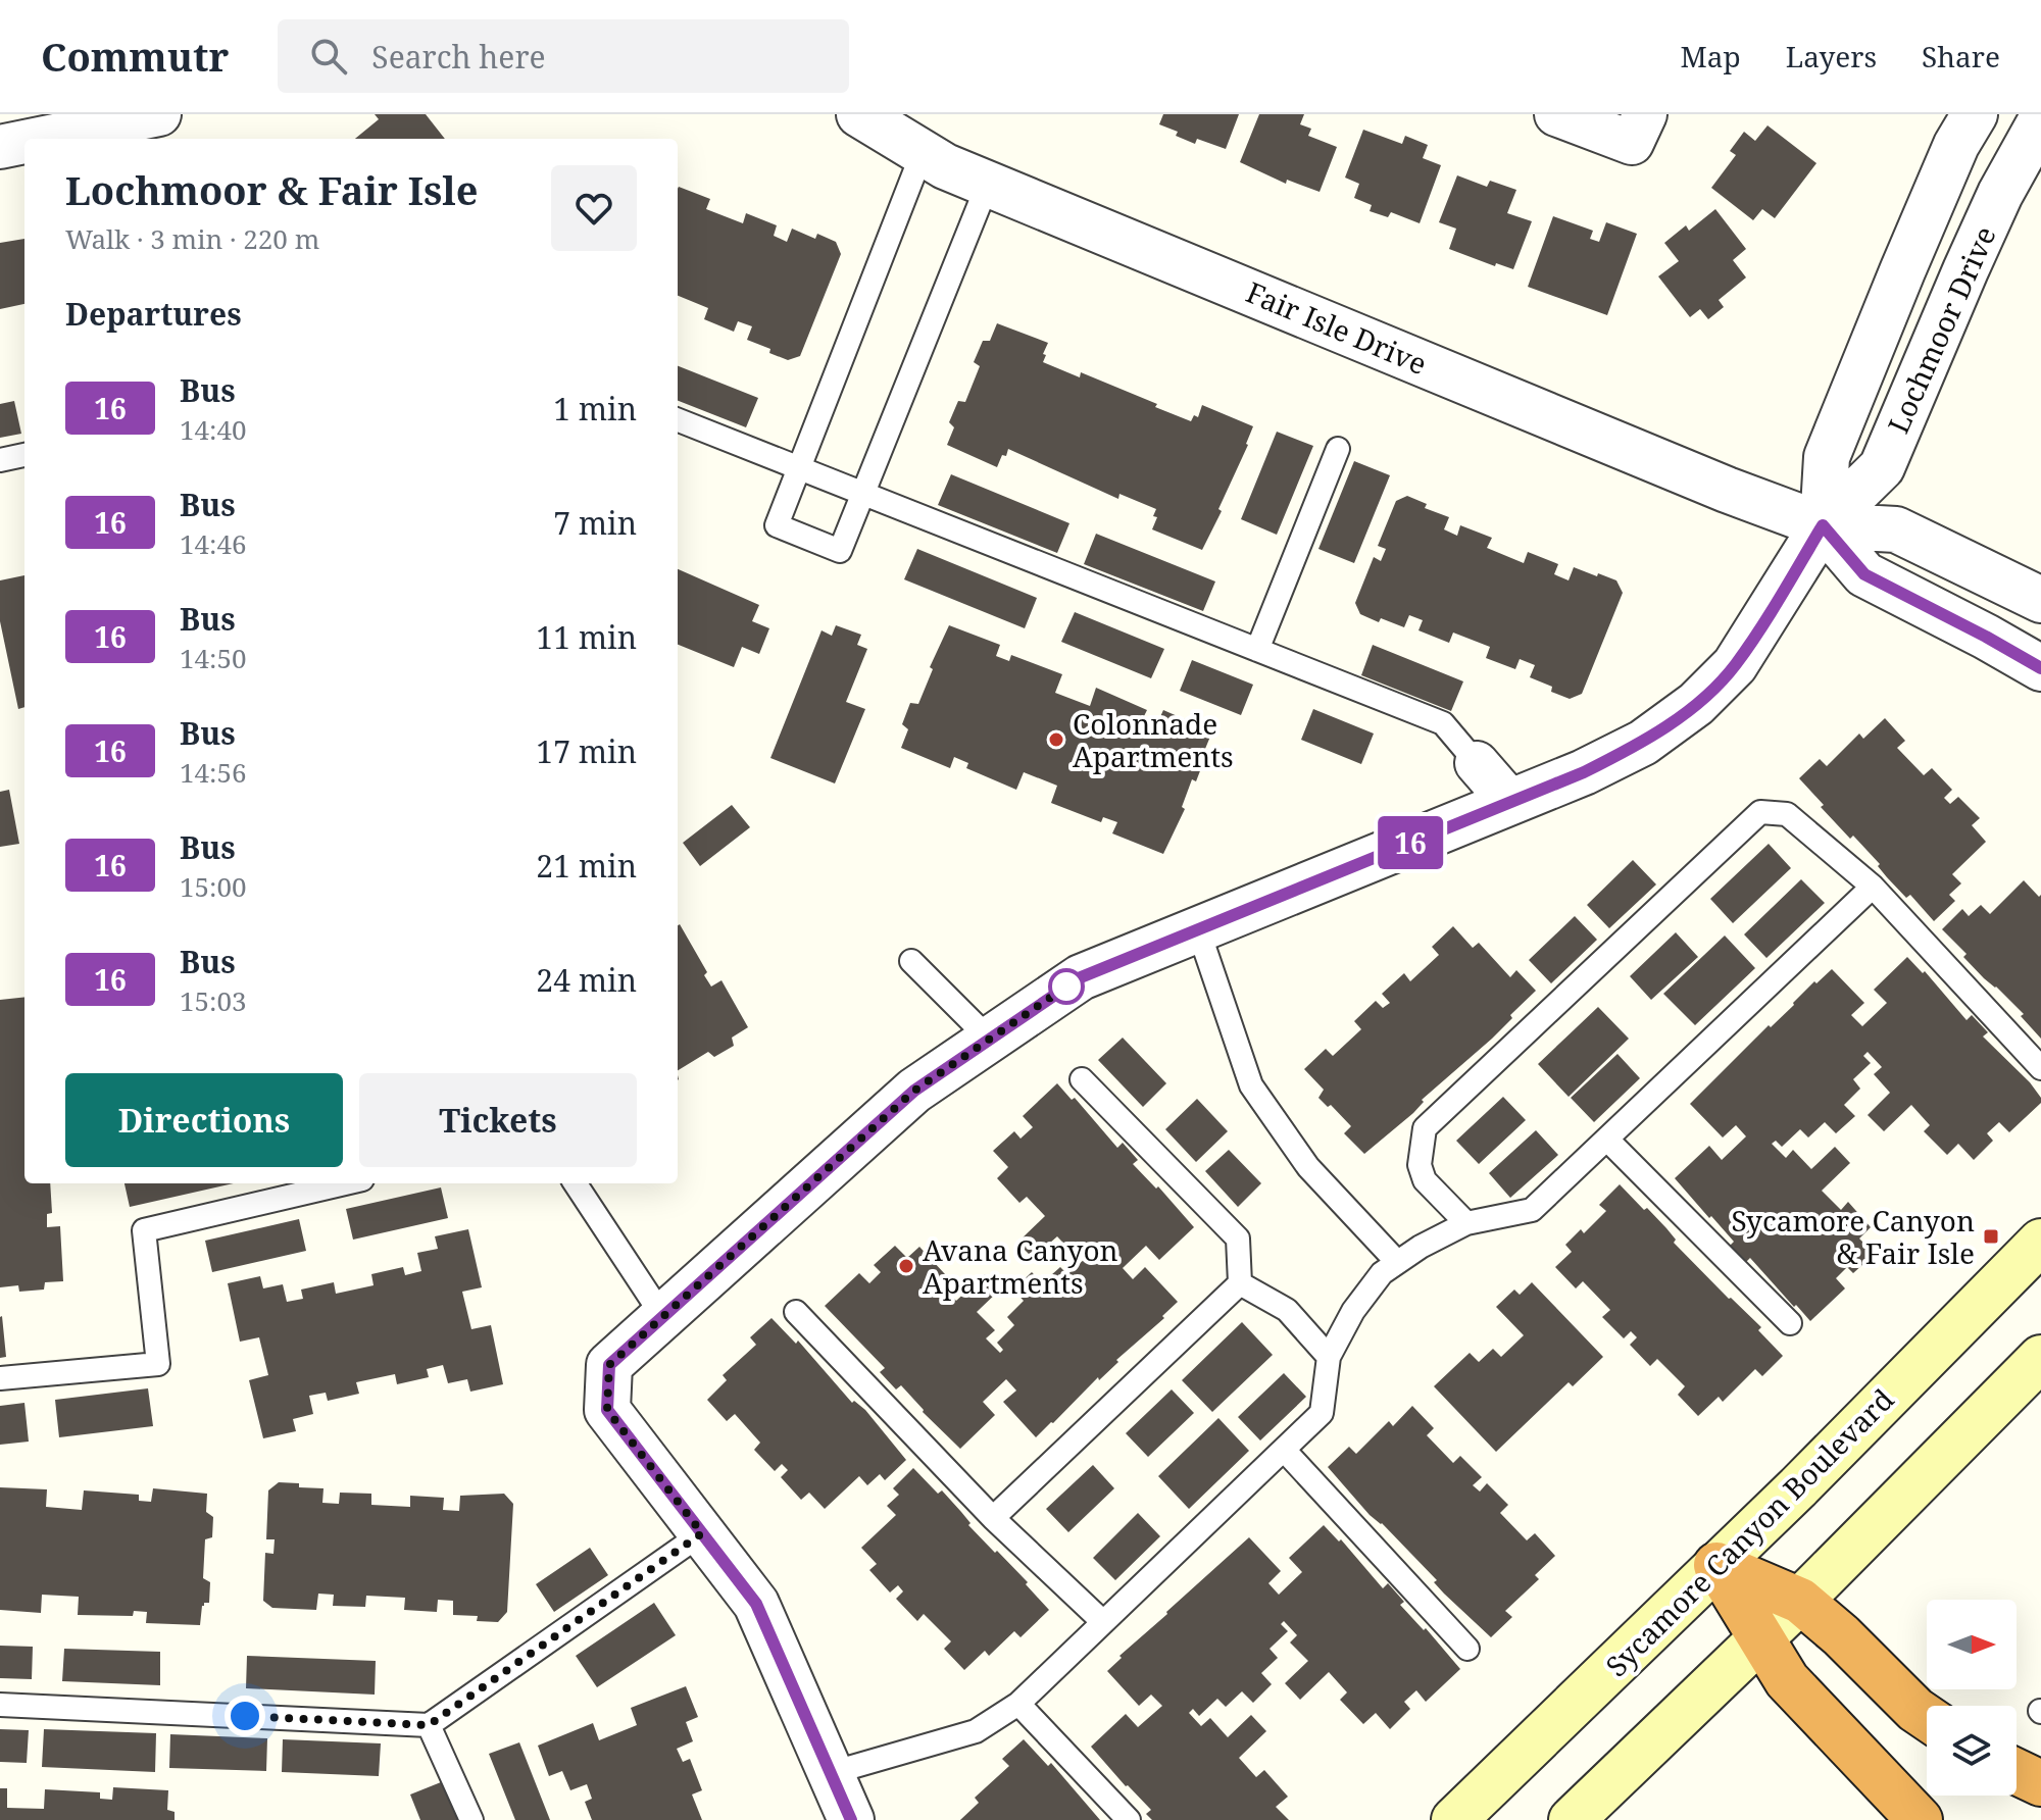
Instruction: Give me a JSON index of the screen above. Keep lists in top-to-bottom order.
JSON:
{
  "streets": {
    "main road": ["Sycamore Canyon Boulevard"],
    "street": ["Fair Isle Drive", "Lochmoor Drive"]
  },
  "crossings": [
    ["Fair Isle Drive", "Lochmoor Drive"]
  ],
  "places": {
    "other": ["Colonnade Apartments", "Avana Canyon Apartments"],
    "transit": ["Sycamore Canyon & Fair Isle"]
  },
  "lines": ["bus line 16"],
  "north": "right",
  "page": {
    "header": "Commutr",
    "search": "Search here",
    "nav": ["Map", "Layers", "Share"],
    "on_map": "16",
    "heading": [
      ["Lochmoor & Fair Isle", "Walk · 3 min · 220 m"],
      "Departures"
    ],
    "list": [
      {
        "mark": "16",
        "name": "Bus",
        "note": "14:40",
        "value": "1 min"
      },
      {
        "mark": "16",
        "name": "Bus",
        "note": "14:46",
        "value": "7 min"
      },
      {
        "mark": "16",
        "name": "Bus",
        "note": "14:50",
        "value": "11 min"
      },
      {
        "mark": "16",
        "name": "Bus",
        "note": "14:56",
        "value": "17 min"
      },
      {
        "mark": "16",
        "name": "Bus",
        "note": "15:00",
        "value": "21 min"
      },
      {
        "mark": "16",
        "name": "Bus",
        "note": "15:03",
        "value": "24 min"
      }
    ],
    "buttons": ["Directions", "Tickets"]
  }
}
